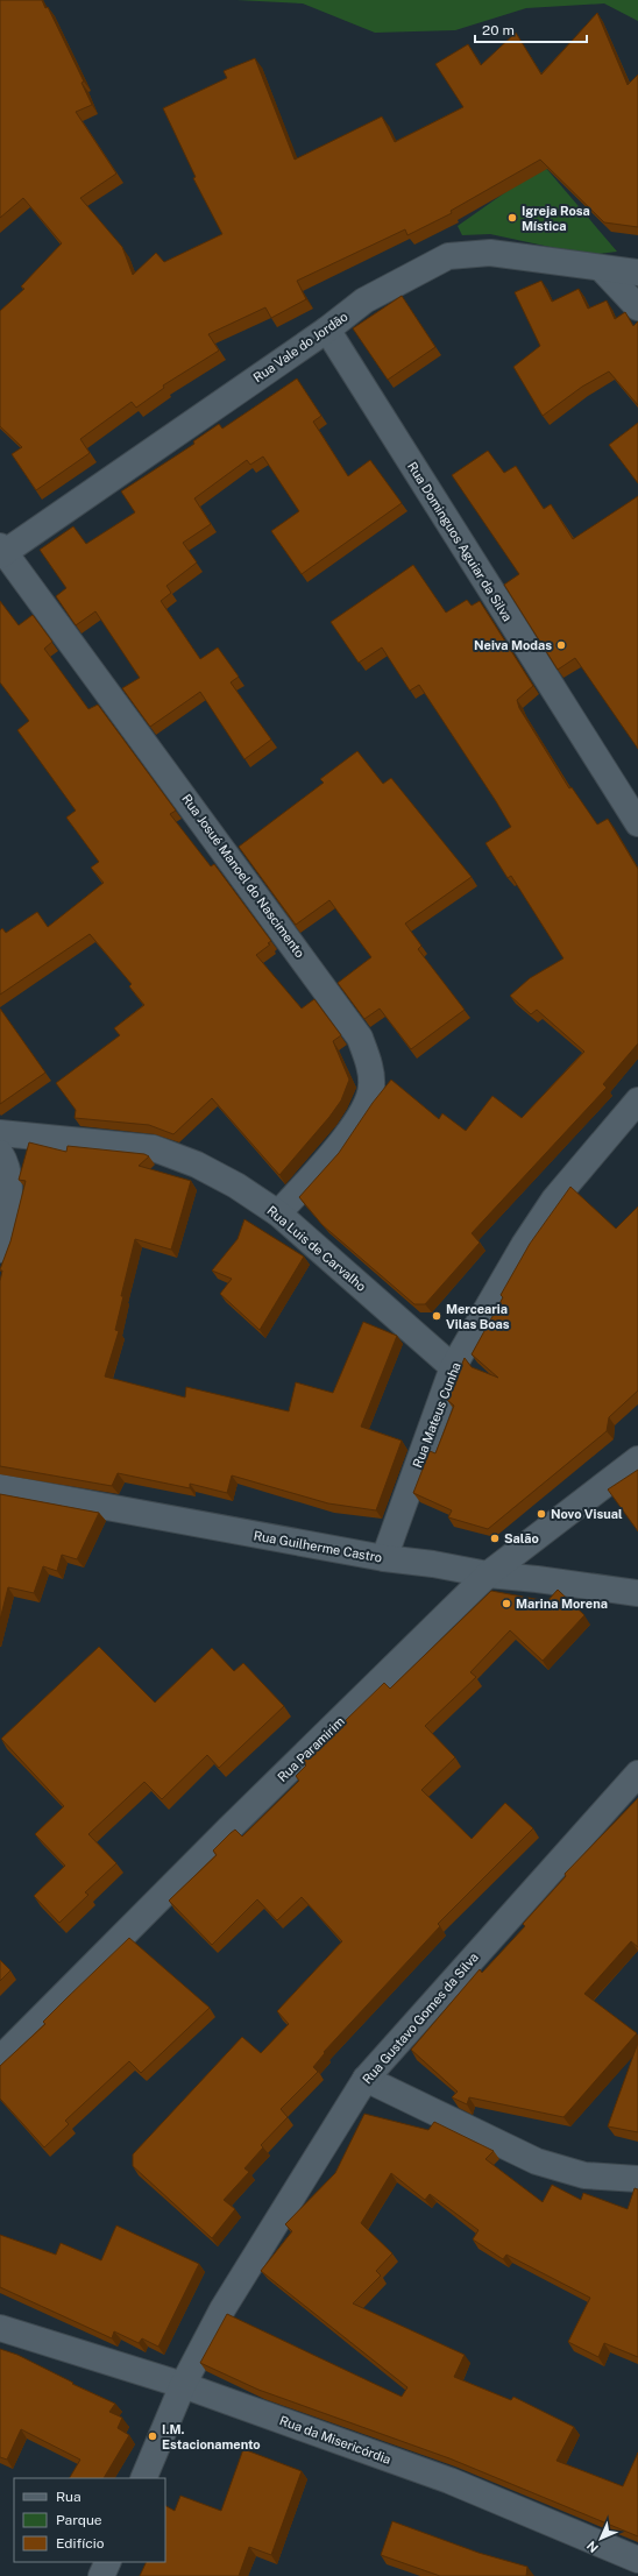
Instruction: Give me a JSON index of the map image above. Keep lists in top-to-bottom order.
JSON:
{
  "streets": {
    "street": [
      "Rua Vale do Jordão",
      "Rua Dominguos Aguiar da Silva",
      "Rua Josué Manoel do Nascimento",
      "Rua Luis de Carvalho",
      "Rua Mateus Cunha",
      "Rua Guilherme Castro",
      "Rua Paramirim",
      "Rua Gustavo Gomes da Silva",
      "Rua da Misericórdia"
    ]
  },
  "crossings": [
    ["Rua Vale do Jordão", "Rua Dominguos Aguiar da Silva"],
    ["Rua Vale do Jordão", "Rua Josué Manoel do Nascimento"],
    ["Rua Josué Manoel do Nascimento", "Rua Luis de Carvalho"],
    ["Rua Luis de Carvalho", "Rua Mateus Cunha"],
    ["Rua Mateus Cunha", "Rua Guilherme Castro"],
    ["Rua Guilherme Castro", "Rua Paramirim"],
    ["Rua Gustavo Gomes da Silva", "Rua da Misericórdia"]
  ],
  "places": [
    "Igreja Rosa Mística",
    "Neiva Modas",
    "Mercearia Vilas Boas",
    "Novo Visual",
    "Salão",
    "Marina Morena",
    "I.M. Estacionamento"
  ],
  "legend": ["Rua", "Parque", "Edifício"],
  "scale_bar": "20 m",
  "north": "bottom left"
}
